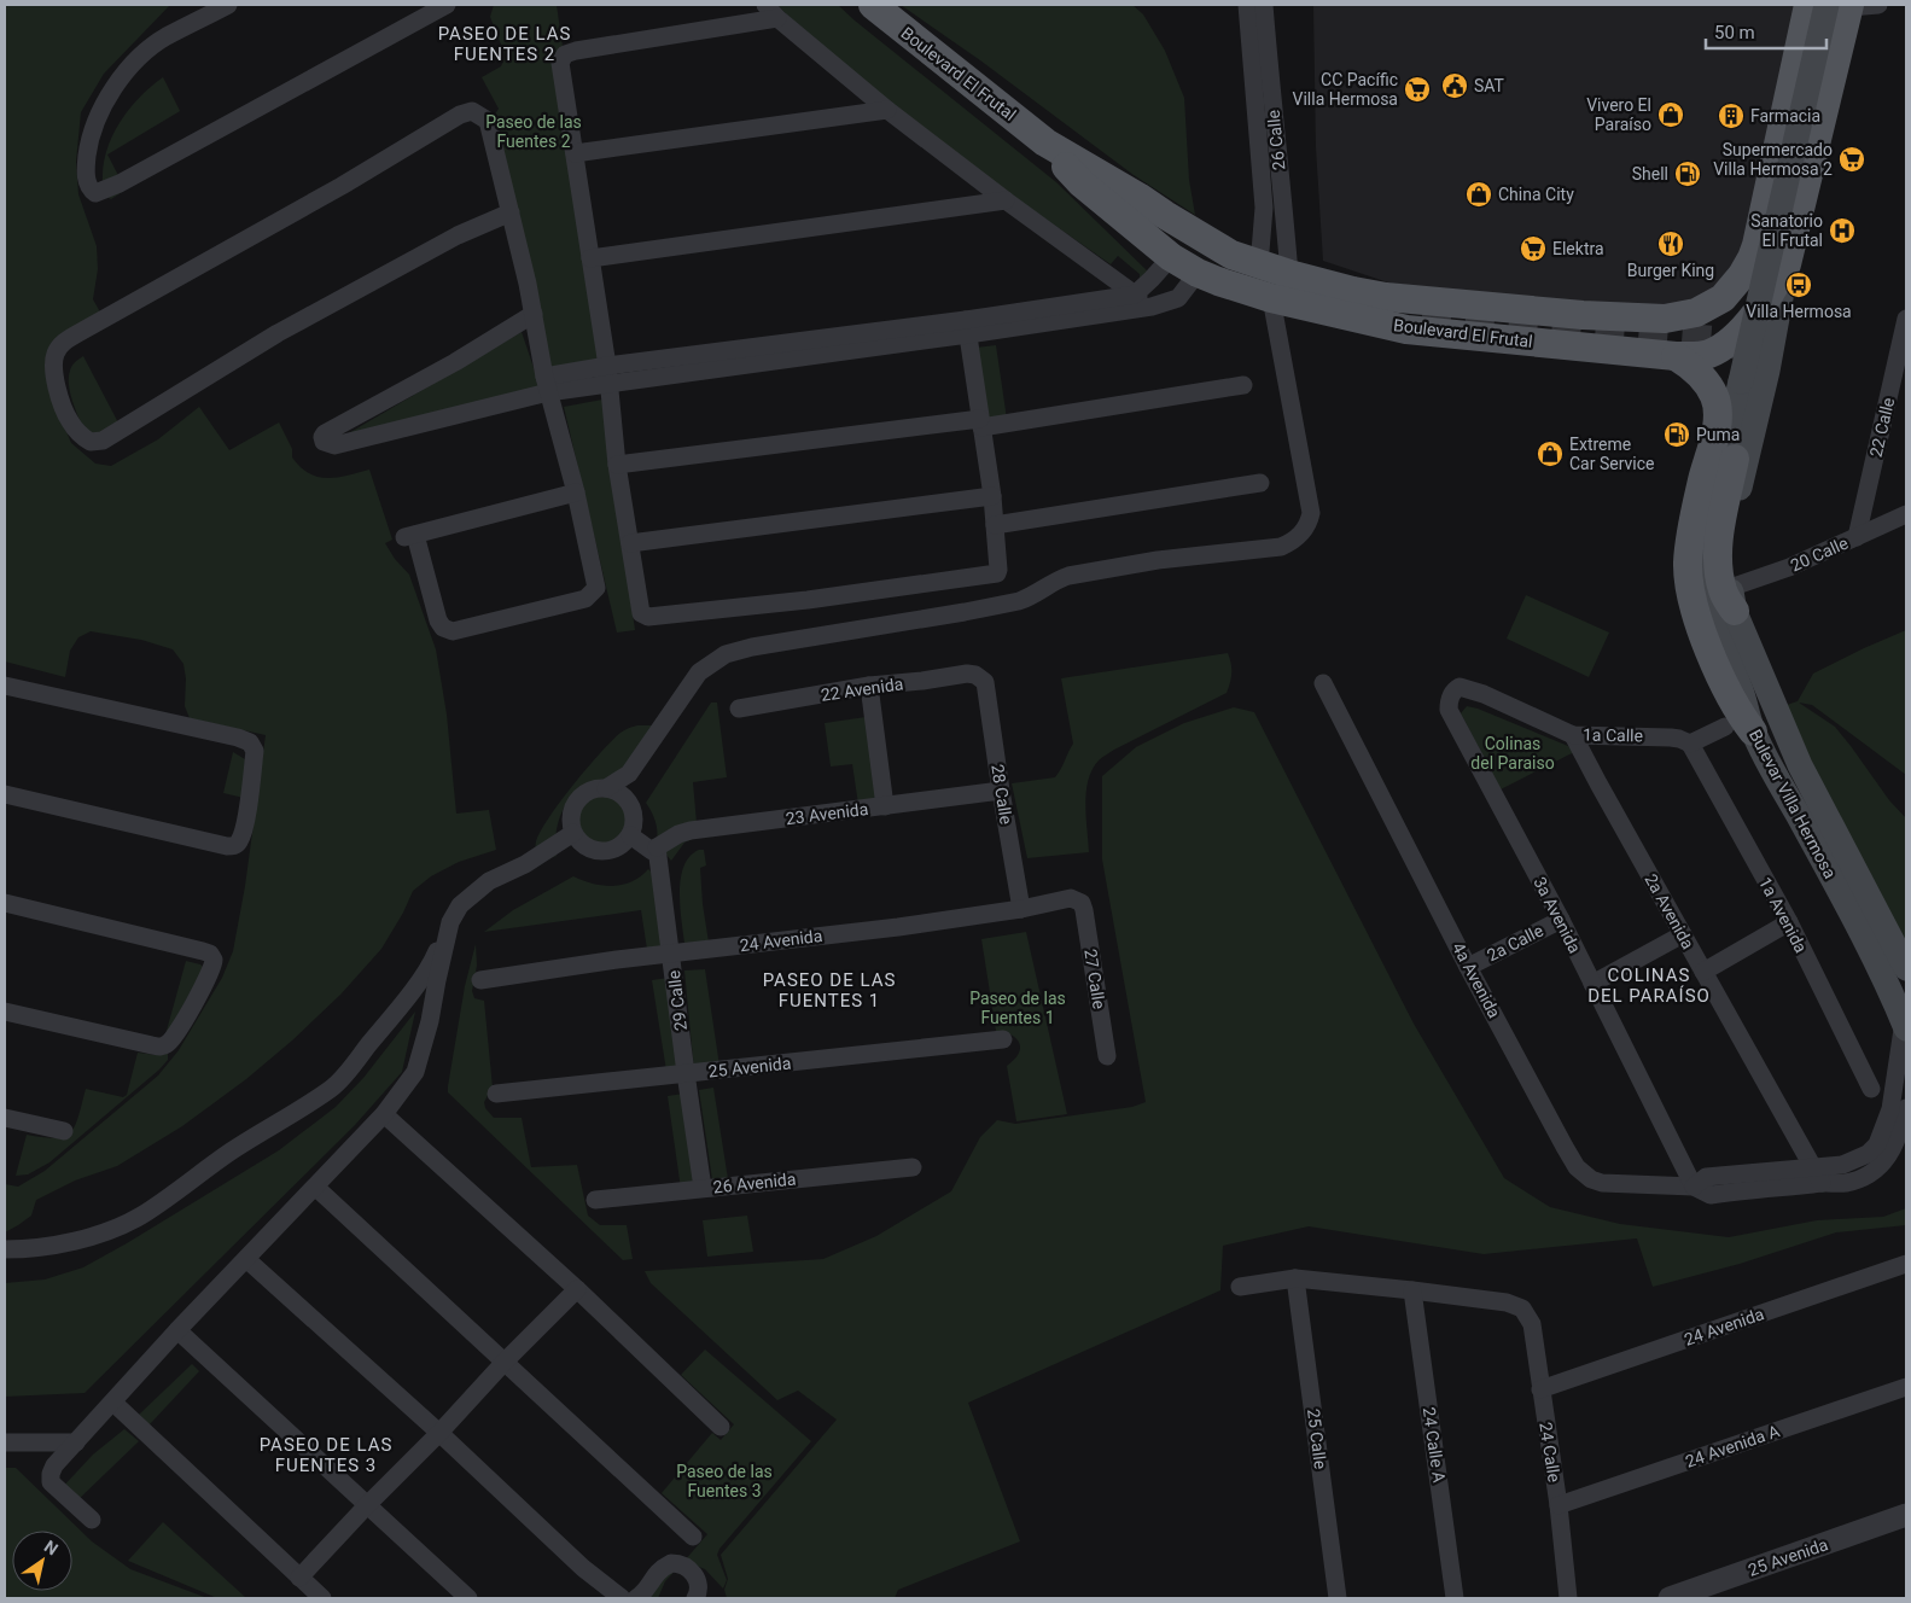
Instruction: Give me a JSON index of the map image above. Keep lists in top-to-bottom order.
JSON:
{
  "streets": {
    "main road": ["Boulevard El Frutal", "Bulevar Villa Hermosa"],
    "street": [
      "26 Calle",
      "22 Calle",
      "20 Calle",
      "22 Avenida",
      "1a Calle",
      "28 Calle",
      "23 Avenida",
      "2a Avenida",
      "3a Avenida",
      "1a Avenida",
      "24 Avenida",
      "2a Calle",
      "27 Calle",
      "4a Avenida",
      "29 Calle",
      "25 Avenida",
      "26 Avenida",
      "25 Calle",
      "24 Calle A",
      "24 Avenida A",
      "24 Calle"
    ]
  },
  "crossings": [
    ["Boulevard El Frutal", "26 Calle"],
    ["Boulevard El Frutal", "Bulevar Villa Hermosa"],
    ["22 Calle", "20 Calle"],
    ["20 Calle", "Bulevar Villa Hermosa"],
    ["22 Avenida", "28 Calle"],
    ["1a Calle", "2a Avenida"],
    ["1a Calle", "3a Avenida"],
    ["1a Calle", "1a Avenida"],
    ["28 Calle", "23 Avenida"],
    ["28 Calle", "24 Avenida"],
    ["Bulevar Villa Hermosa", "4a Avenida"],
    ["23 Avenida", "29 Calle"],
    ["2a Avenida", "4a Avenida"],
    ["3a Avenida", "2a Calle"],
    ["3a Avenida", "4a Avenida"],
    ["24 Avenida", "27 Calle"],
    ["24 Avenida", "29 Calle"],
    ["24 Avenida", "24 Calle"],
    ["2a Calle", "4a Avenida"],
    ["29 Calle", "25 Avenida"],
    ["29 Calle", "26 Avenida"],
    ["24 Calle A", "24 Calle"],
    ["24 Avenida A", "24 Calle"]
  ],
  "districts": [
    "PASEO DE LAS FUENTES 2",
    "COLINAS DEL PARAÍSO",
    "PASEO DE LAS FUENTES 1",
    "PASEO DE LAS FUENTES 3"
  ],
  "parks": [
    "Paseo de las Fuentes 2",
    "Colinas del Paraiso",
    "Paseo de las Fuentes 1",
    "Paseo de las Fuentes 3"
  ],
  "places": {
    "public building": ["SAT"],
    "supermarket": ["CC Pacífic Villa Hermosa", "Supermercado Villa Hermosa 2", "Elektra"],
    "shop": ["Vivero El Paraíso", "China City", "Extreme Car Service"],
    "building": ["Farmacia"],
    "fuel station": ["Shell", "Puma"],
    "hospital": ["Sanatorio El Frutal"],
    "restaurant": ["Burger King"],
    "bus stop": ["Villa Hermosa"]
  },
  "scale_bar": "50 m",
  "north": "top right"
}
